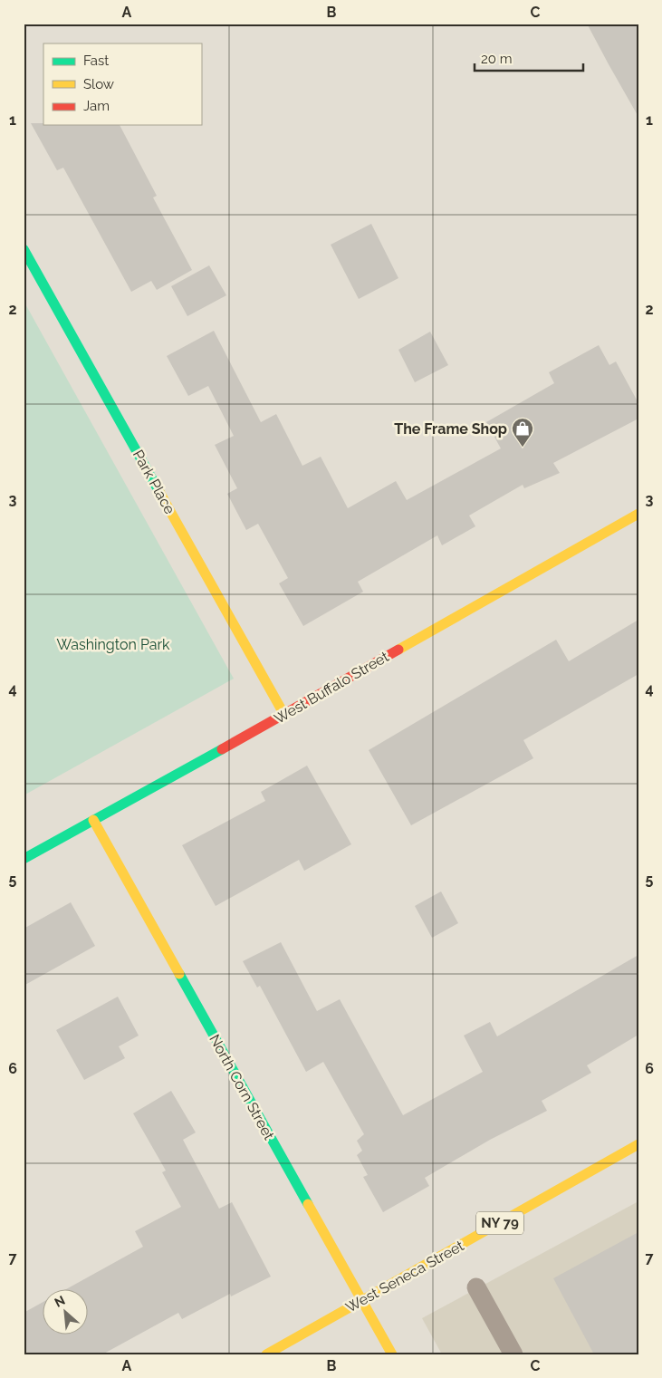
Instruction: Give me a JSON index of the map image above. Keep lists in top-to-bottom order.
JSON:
{
  "streets": {
    "main road": [
      "Park Place",
      "West Buffalo Street",
      "North Corn Street",
      "NY 79",
      "West Seneca Street"
    ]
  },
  "crossings": [
    ["Park Place", "West Buffalo Street"],
    ["West Buffalo Street", "North Corn Street"],
    ["North Corn Street", "West Seneca Street"]
  ],
  "parks": ["Washington Park"],
  "places": {
    "shop": ["The Frame Shop"]
  },
  "legend": ["Fast", "Slow", "Jam"],
  "scale_bar": "20 m",
  "north": "top left",
  "grid": {
    "columns": ["A", "B", "C"],
    "rows": [
      "1",
      "2",
      "3",
      "4",
      "5",
      "6",
      "7"
    ]
  }
}
